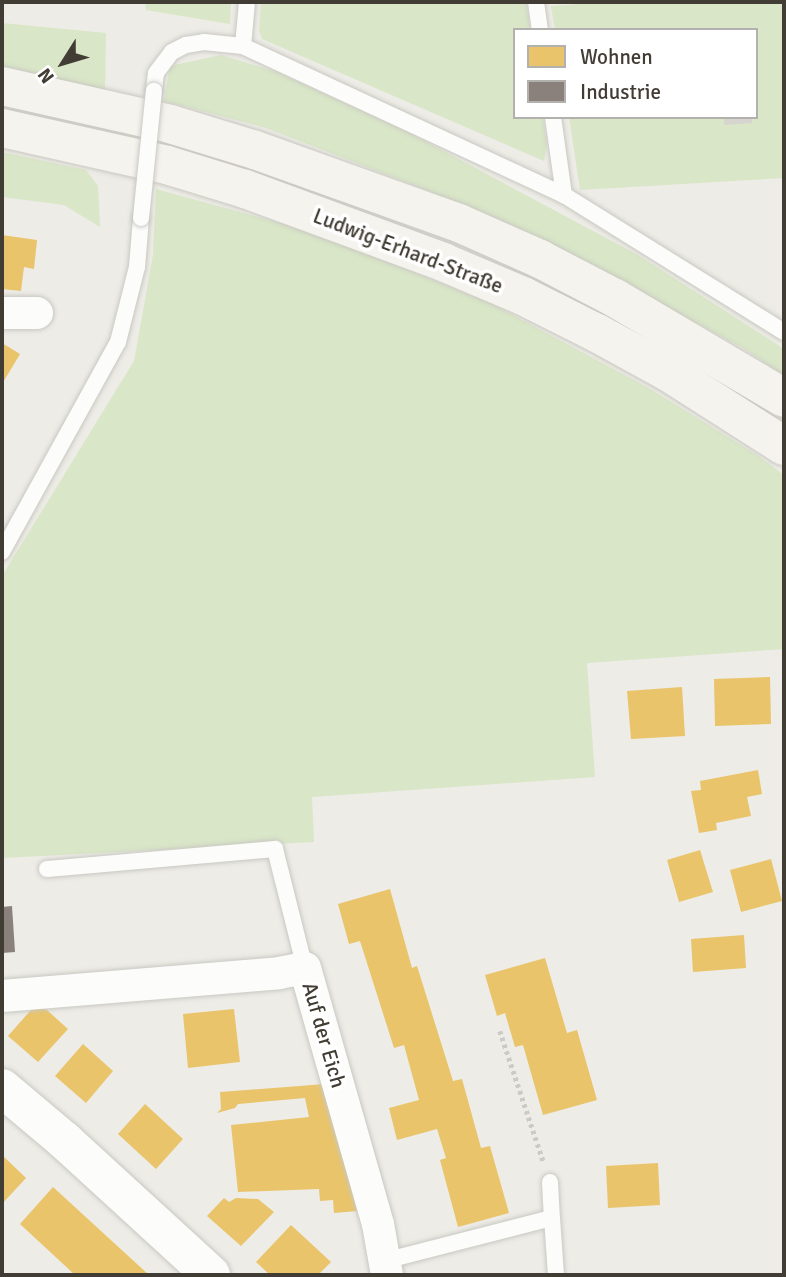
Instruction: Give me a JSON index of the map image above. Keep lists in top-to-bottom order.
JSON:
{
  "streets": {
    "main road": ["Ludwig-Erhard-Straße"],
    "street": ["Auf der Eich"]
  },
  "legend": ["Wohnen", "Industrie"],
  "north": "bottom left"
}
